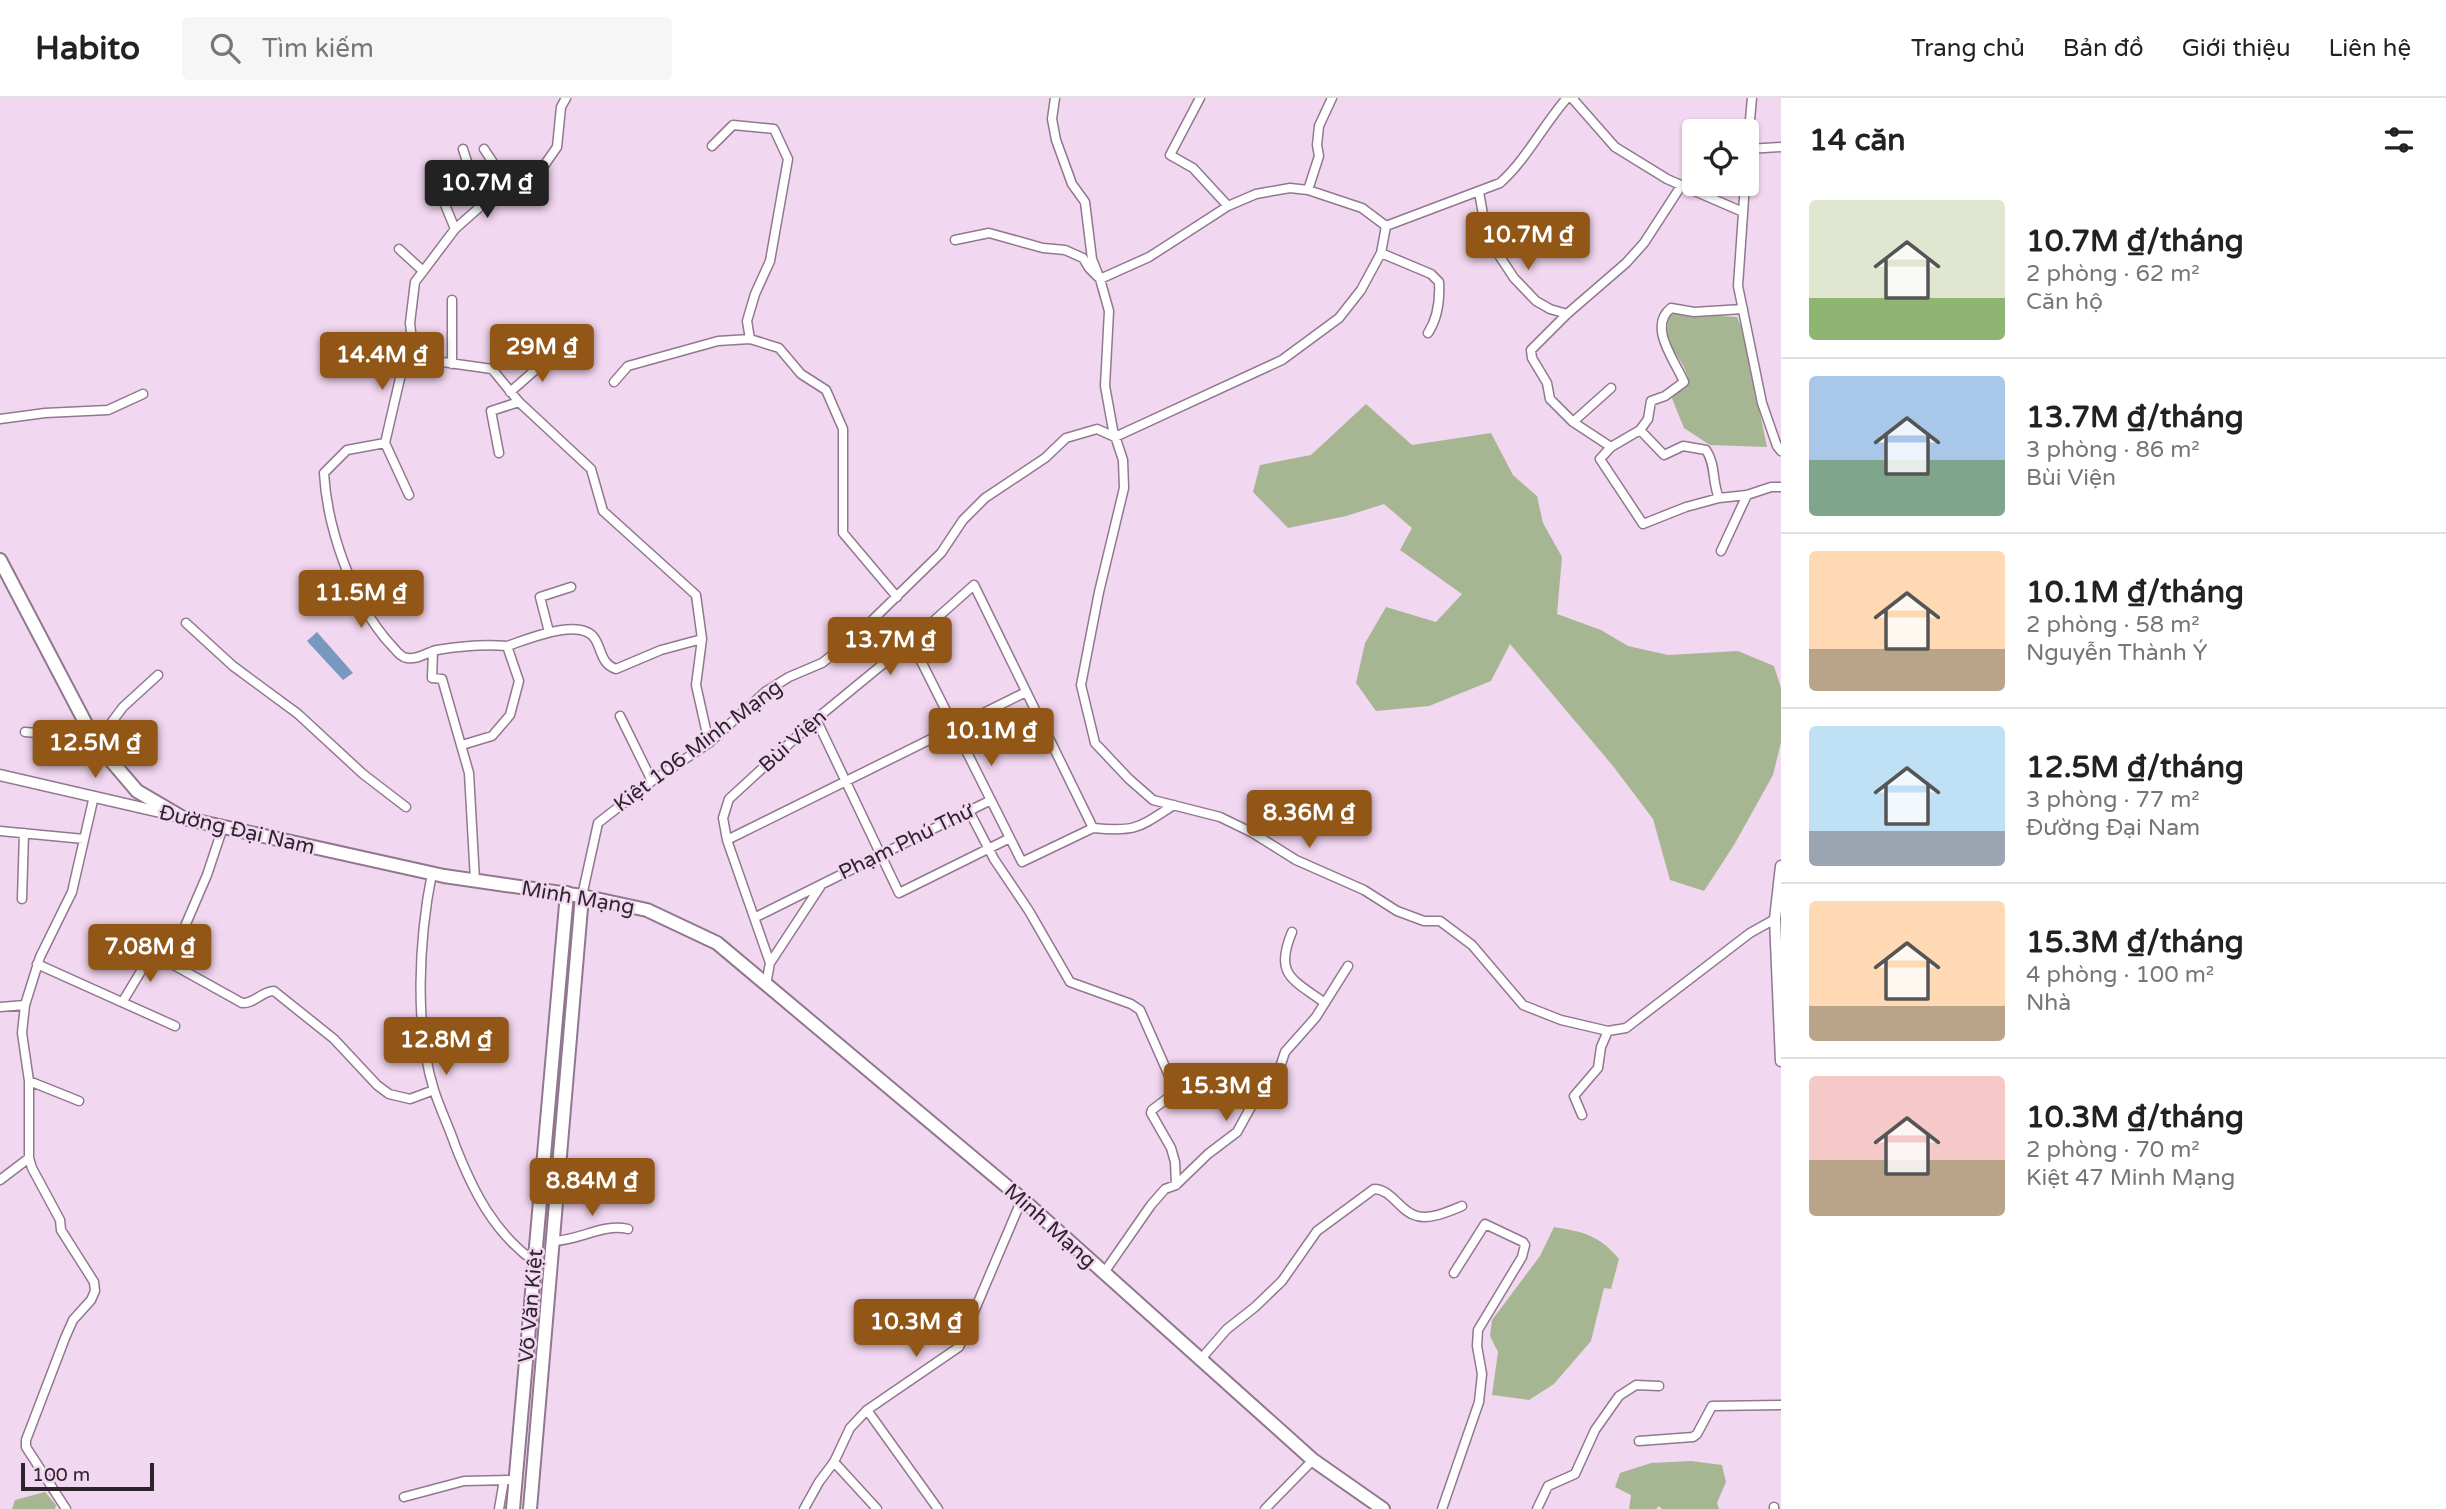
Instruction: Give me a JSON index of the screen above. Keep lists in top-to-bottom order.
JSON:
{
  "streets": {
    "main road": ["Đường Đại Nam", "Minh Mạng", "Võ Văn Kiệt"],
    "street": ["Bùi Viện", "Kiệt 106 Minh Mạng", "Phạm Phú Thứ"]
  },
  "crossings": [
    ["Bùi Viện", "Phạm Phú Thứ"],
    ["Kiệt 106 Minh Mạng", "Minh Mạng"],
    ["Kiệt 106 Minh Mạng", "Võ Văn Kiệt"],
    ["Đường Đại Nam", "Minh Mạng"],
    ["Phạm Phú Thứ", "Minh Mạng"],
    ["Minh Mạng", "Võ Văn Kiệt"]
  ],
  "scale_bar": "100 m",
  "page": {
    "header": "Habito",
    "search": "Tìm kiếm",
    "nav": [
      "Trang chủ",
      "Bản đồ",
      "Giới thiệu",
      "Liên hệ"
    ],
    "heading": "14 căn",
    "price": [
      "10.7M ₫",
      "10.7M ₫",
      "29M ₫",
      "14.4M ₫",
      "11.5M ₫",
      "13.7M ₫",
      "10.1M ₫",
      "12.5M ₫",
      "8.36M ₫",
      "7.08M ₫",
      "12.8M ₫",
      "15.3M ₫",
      "8.84M ₫",
      "10.3M ₫"
    ],
    "list": [
      {
        "name": "10.7M ₫/tháng",
        "note": "2 phòng · 62 m² · Căn hộ"
      },
      {
        "name": "13.7M ₫/tháng",
        "note": "3 phòng · 86 m² · Bùi Viện"
      },
      {
        "name": "10.1M ₫/tháng",
        "note": "2 phòng · 58 m² · Nguyễn Thành Ý"
      },
      {
        "name": "12.5M ₫/tháng",
        "note": "3 phòng · 77 m² · Đường Đại Nam"
      },
      {
        "name": "15.3M ₫/tháng",
        "note": "4 phòng · 100 m² · Nhà"
      },
      {
        "name": "10.3M ₫/tháng",
        "note": "2 phòng · 70 m² · Kiệt 47 Minh Mạng"
      }
    ],
    "scale": "100 m"
  }
}
